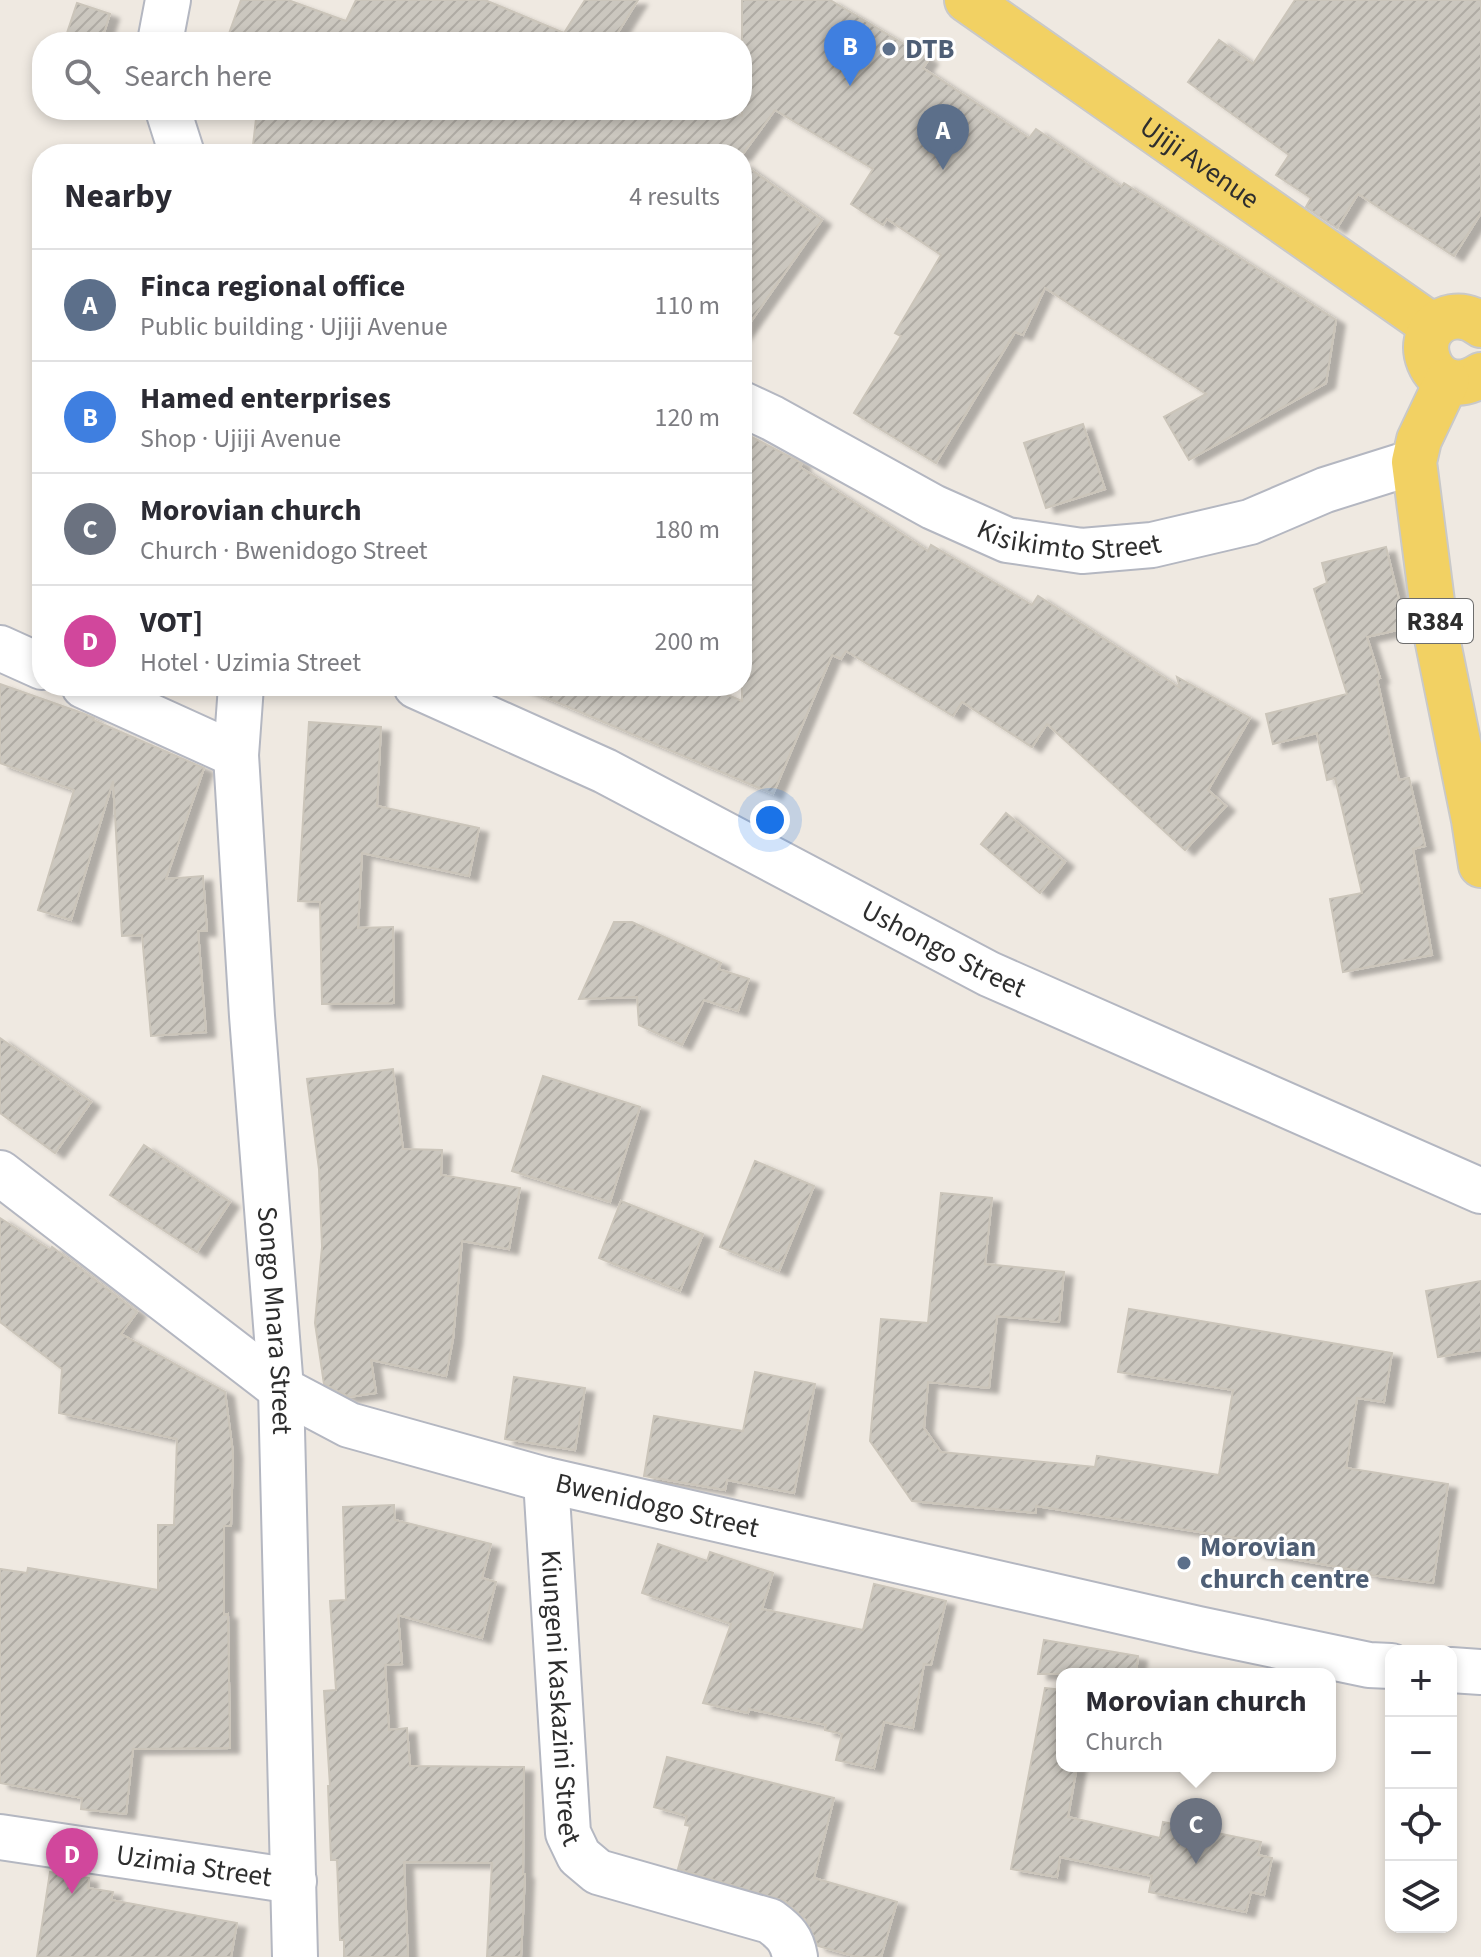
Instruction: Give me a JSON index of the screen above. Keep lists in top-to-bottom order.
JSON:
{
  "streets": {
    "main road": ["Ujiji Avenue", "R384"],
    "street": [
      "Kisikimto Street",
      "Ushongo Street",
      "Songo Mnara Street",
      "Bwenidogo Street",
      "Kiungeni Kaskazini Street",
      "Uzimia Street"
    ]
  },
  "crossings": [
    ["Kisikimto Street", "R384"],
    ["Songo Mnara Street", "Bwenidogo Street"],
    ["Songo Mnara Street", "Uzimia Street"],
    ["Bwenidogo Street", "Kiungeni Kaskazini Street"]
  ],
  "places": ["DTB", "Morovian church centre"],
  "page": {
    "pins": [
      "B",
      "A",
      "C",
      "D"
    ],
    "search": "Search here",
    "heading": ["Nearby", "4 results"],
    "list": [
      {
        "mark": "A",
        "name": "Finca regional office",
        "note": "Public building · Ujiji Avenue",
        "value": "110 m"
      },
      {
        "mark": "B",
        "name": "Hamed enterprises",
        "note": "Shop · Ujiji Avenue",
        "value": "120 m"
      },
      {
        "mark": "C",
        "name": "Morovian church",
        "note": "Church · Bwenidogo Street",
        "value": "180 m"
      },
      {
        "mark": "D",
        "name": "VOT]",
        "note": "Hotel · Uzimia Street",
        "value": "200 m"
      }
    ],
    "map_buttons": ["+", "−"],
    "popup": ["Morovian church", "Church"]
  }
}
